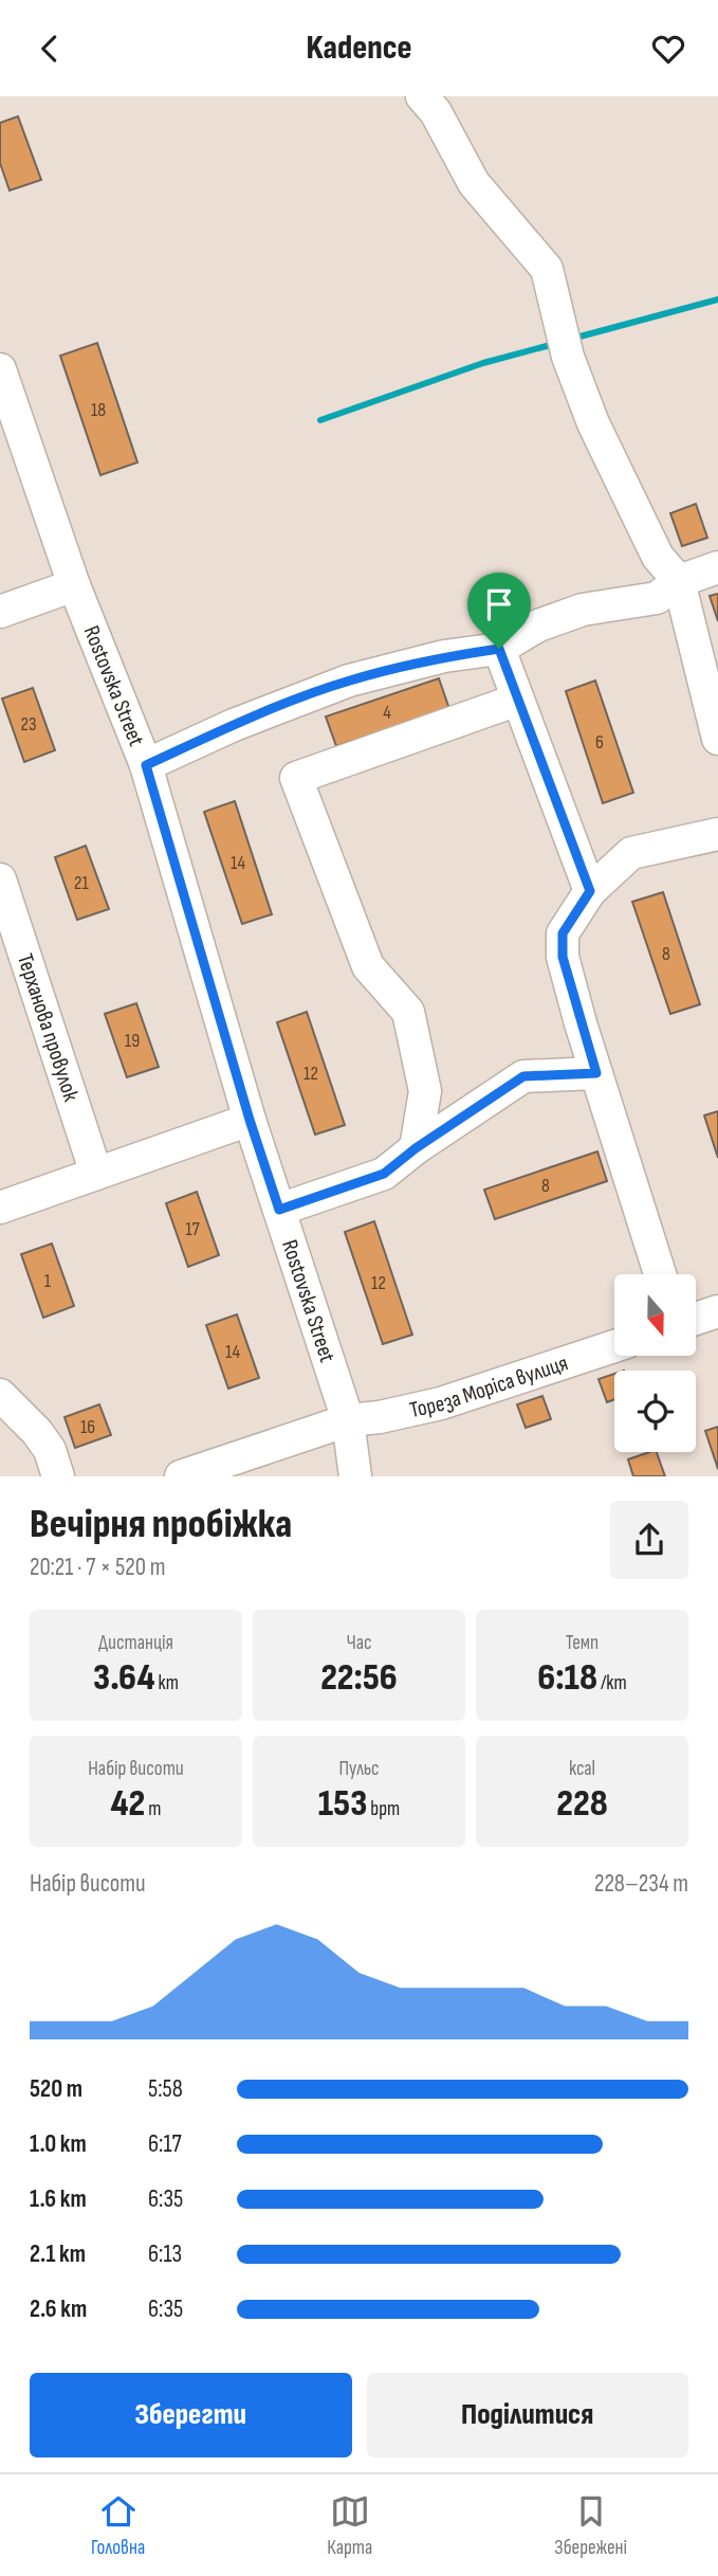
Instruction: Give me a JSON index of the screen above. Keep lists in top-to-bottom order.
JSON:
{
  "streets": {
    "street": ["Rostovska Street", "Терханова провулок", "Тореза Моріса вулиця"]
  },
  "crossings": [
    ["Rostovska Street", "Тореза Моріса вулиця"]
  ],
  "house_numbers": [
    "18",
    "4",
    "23",
    "6",
    "14",
    "21",
    "8",
    "19",
    "12",
    "8",
    "17",
    "1",
    "12",
    "14",
    "16"
  ],
  "north": "bottom",
  "page": {
    "header": "Kadence",
    "heading": ["Вечірня пробіжка", "20:21 · 7 × 520 m"],
    "stats": [
      ["Дистанція", "3.64 km"],
      ["Час", "22:56"],
      ["Темп", "6:18 /km"],
      ["Набір висоти", "42 m"],
      ["Пульс", "153 bpm"],
      ["kcal", "228"]
    ],
    "chart": ["Набір висоти", "228–234 m"],
    "list": [
      {
        "name": "520 m",
        "note": "5:58"
      },
      {
        "name": "1.0 km",
        "note": "6:17"
      },
      {
        "name": "1.6 km",
        "note": "6:35"
      },
      {
        "name": "2.1 km",
        "note": "6:13"
      },
      {
        "name": "2.6 km",
        "note": "6:35"
      }
    ],
    "buttons": ["Зберегти", "Поділитися"],
    "tabs": ["Головна", "Карта", "Збережені"]
  }
}
